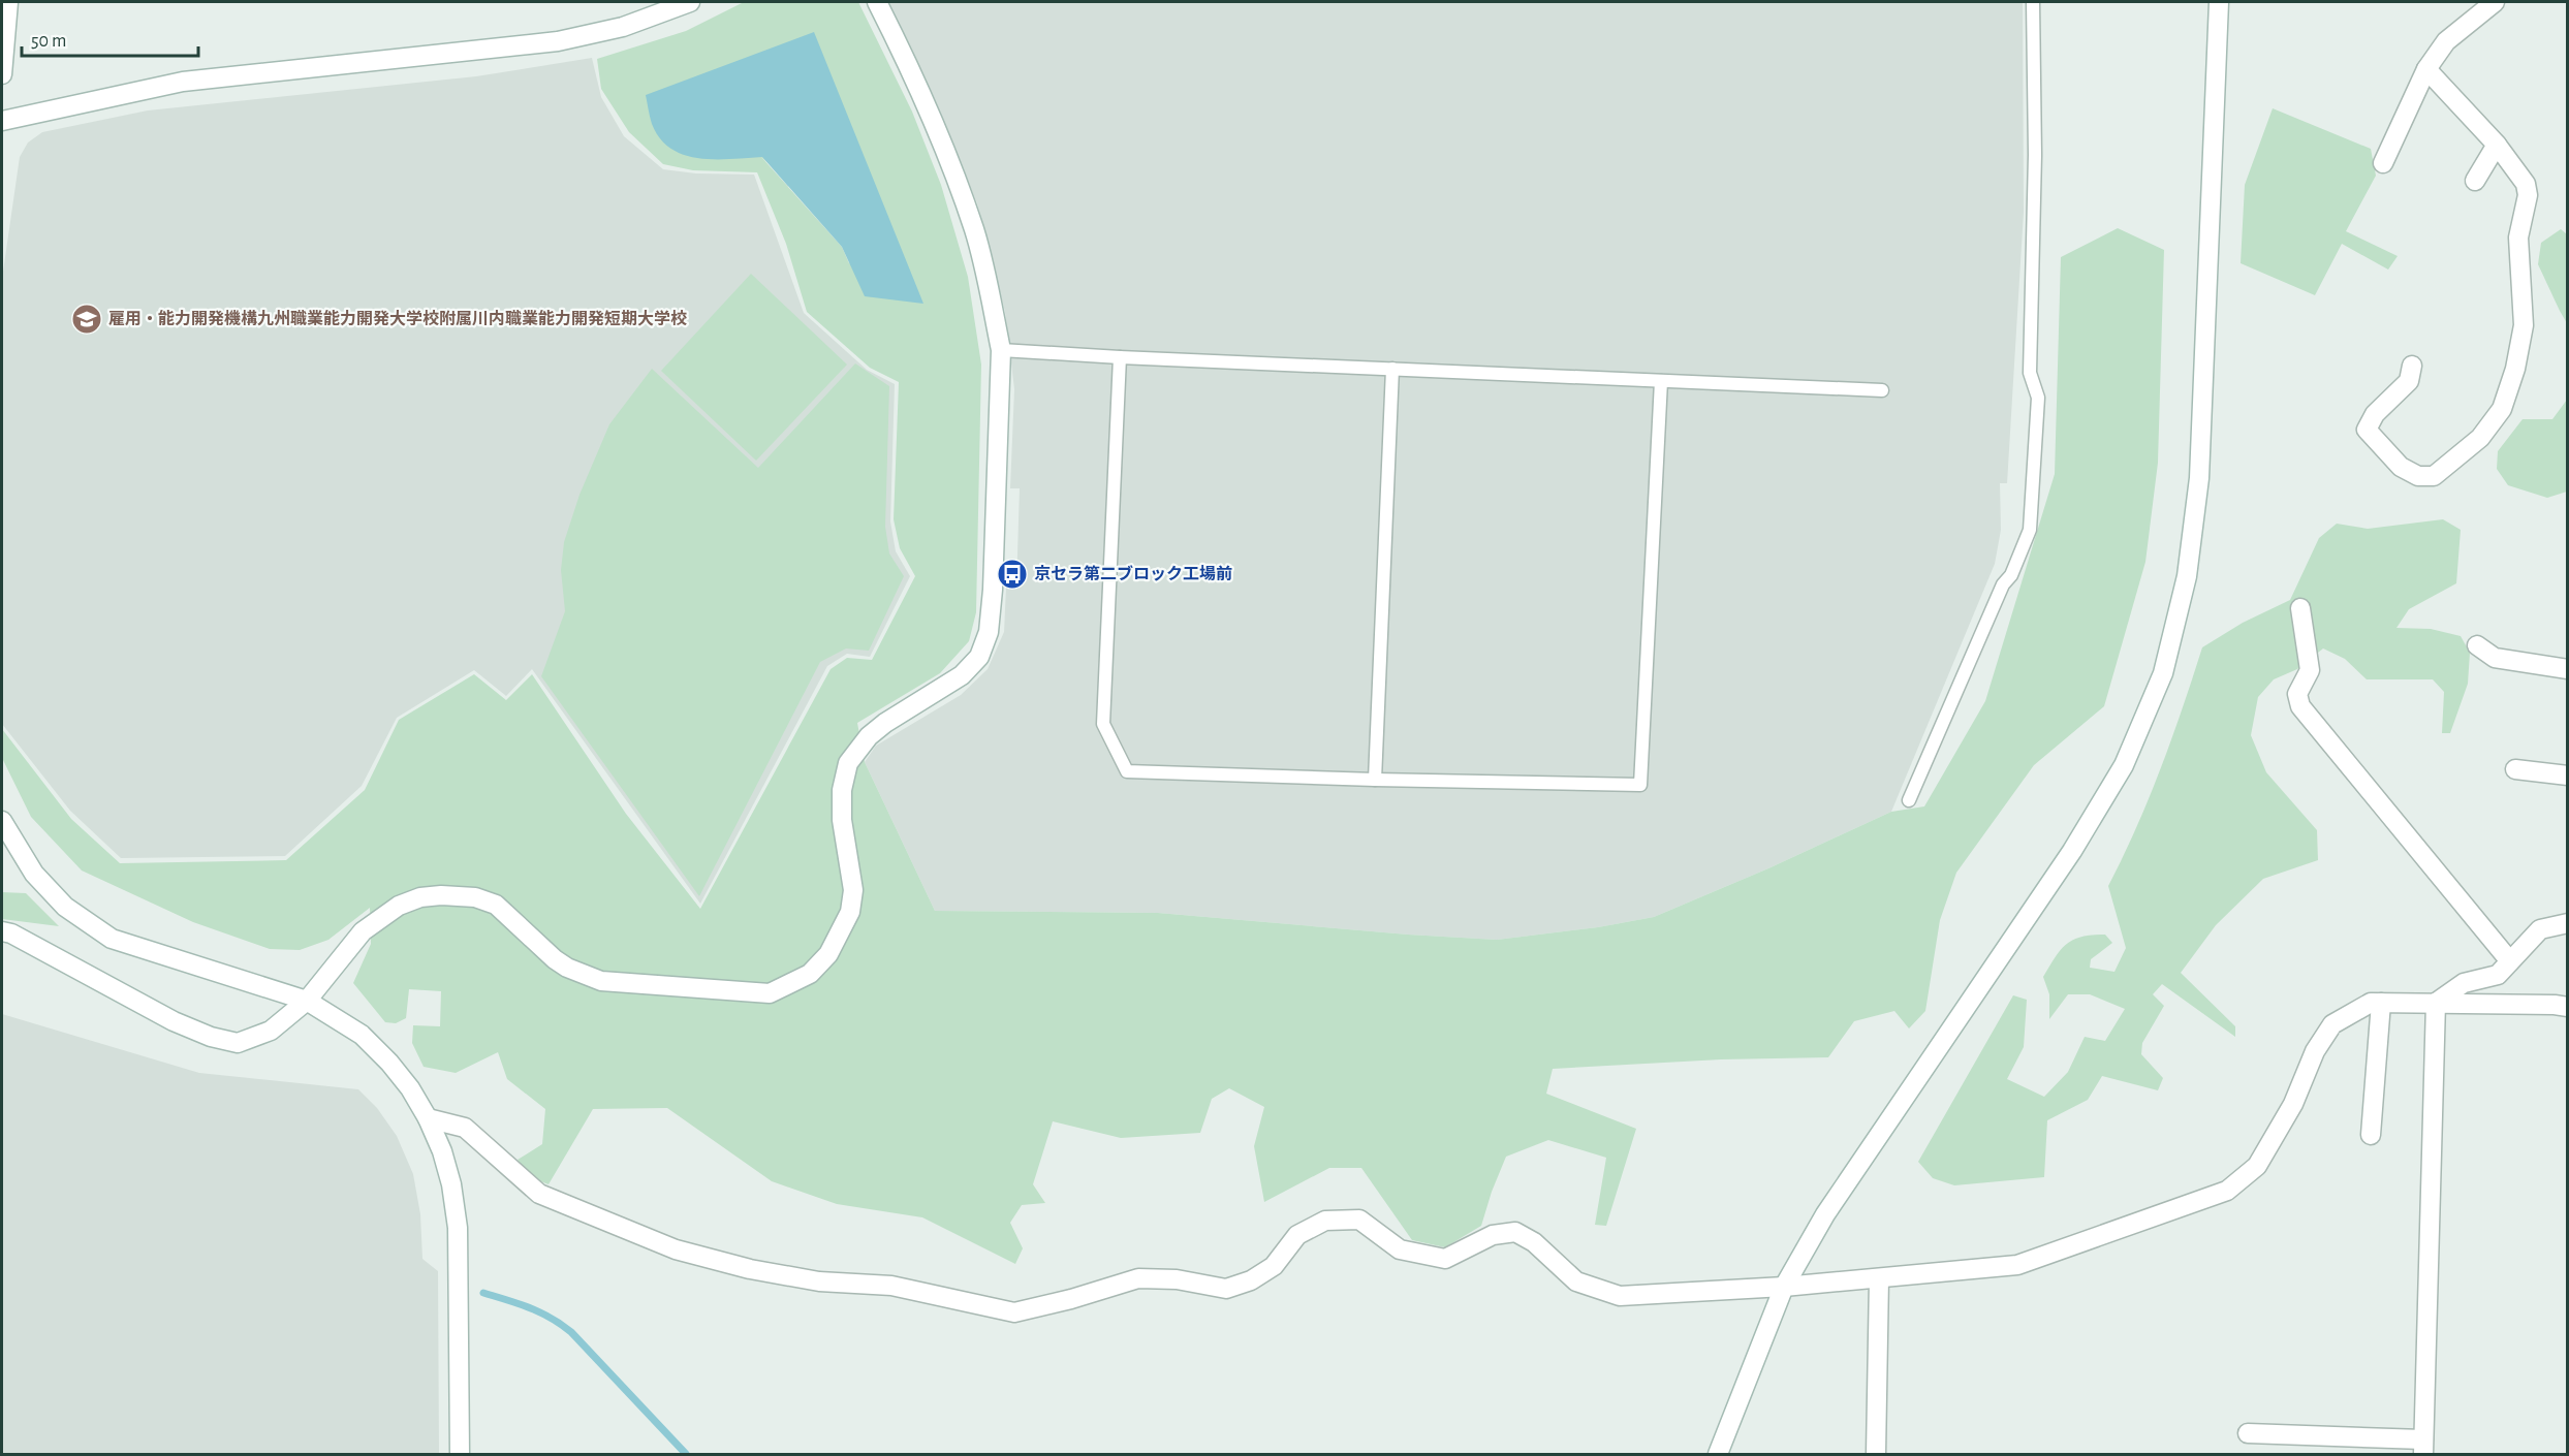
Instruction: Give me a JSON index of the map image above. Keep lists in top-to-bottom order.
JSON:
{
  "places": {
    "school or university": ["雇用・能力開発機構九州職業能力開発大学校附属川内職業能力開発短期大学校"],
    "bus stop": ["京セラ第二ブロック工場前"]
  },
  "scale_bar": "50 m"
}
